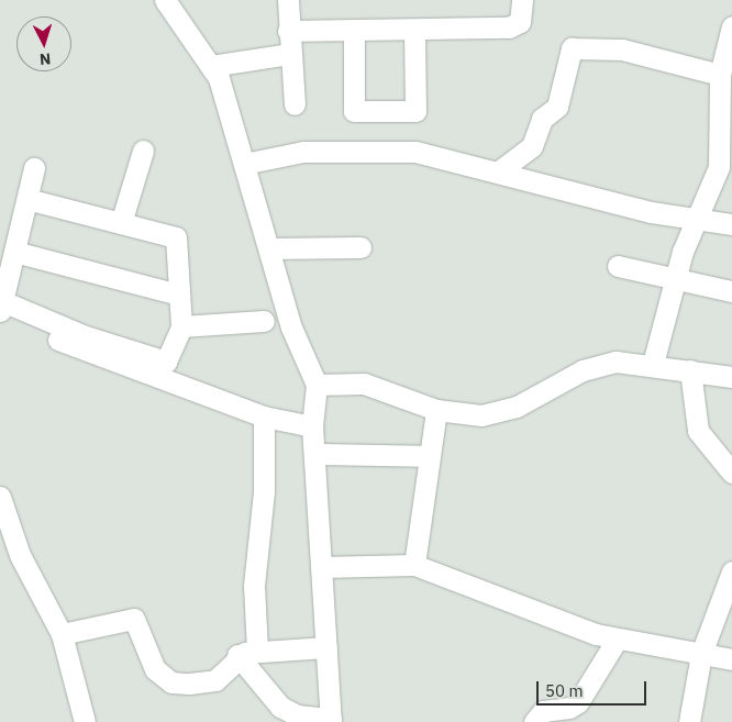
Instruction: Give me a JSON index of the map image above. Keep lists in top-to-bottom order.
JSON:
{
  "scale_bar": "50 m",
  "north": "bottom"
}
